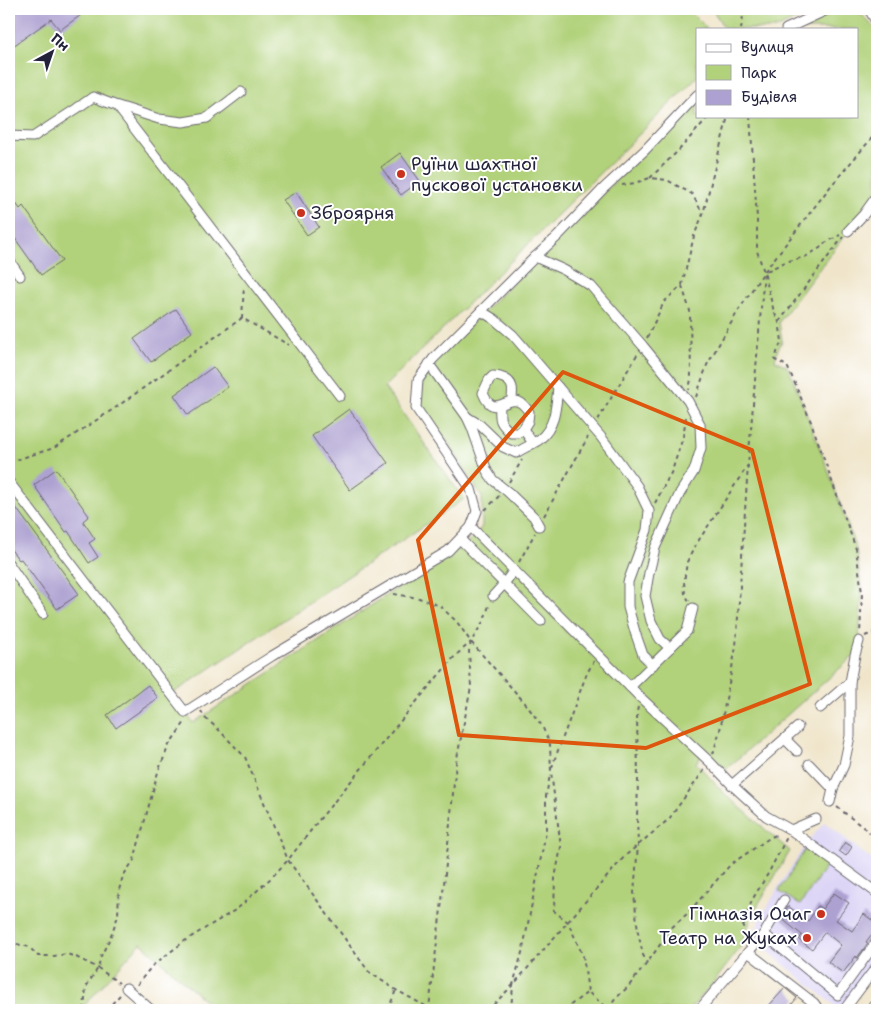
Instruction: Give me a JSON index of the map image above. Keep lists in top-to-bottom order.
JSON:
{
  "places": [
    "Руїни шахтної пускової установки",
    "Зброярня",
    "Гімназія Очаг",
    "Театр на Жуках"
  ],
  "legend": ["Вулиця", "Парк", "Будівля"],
  "north": "top right"
}
